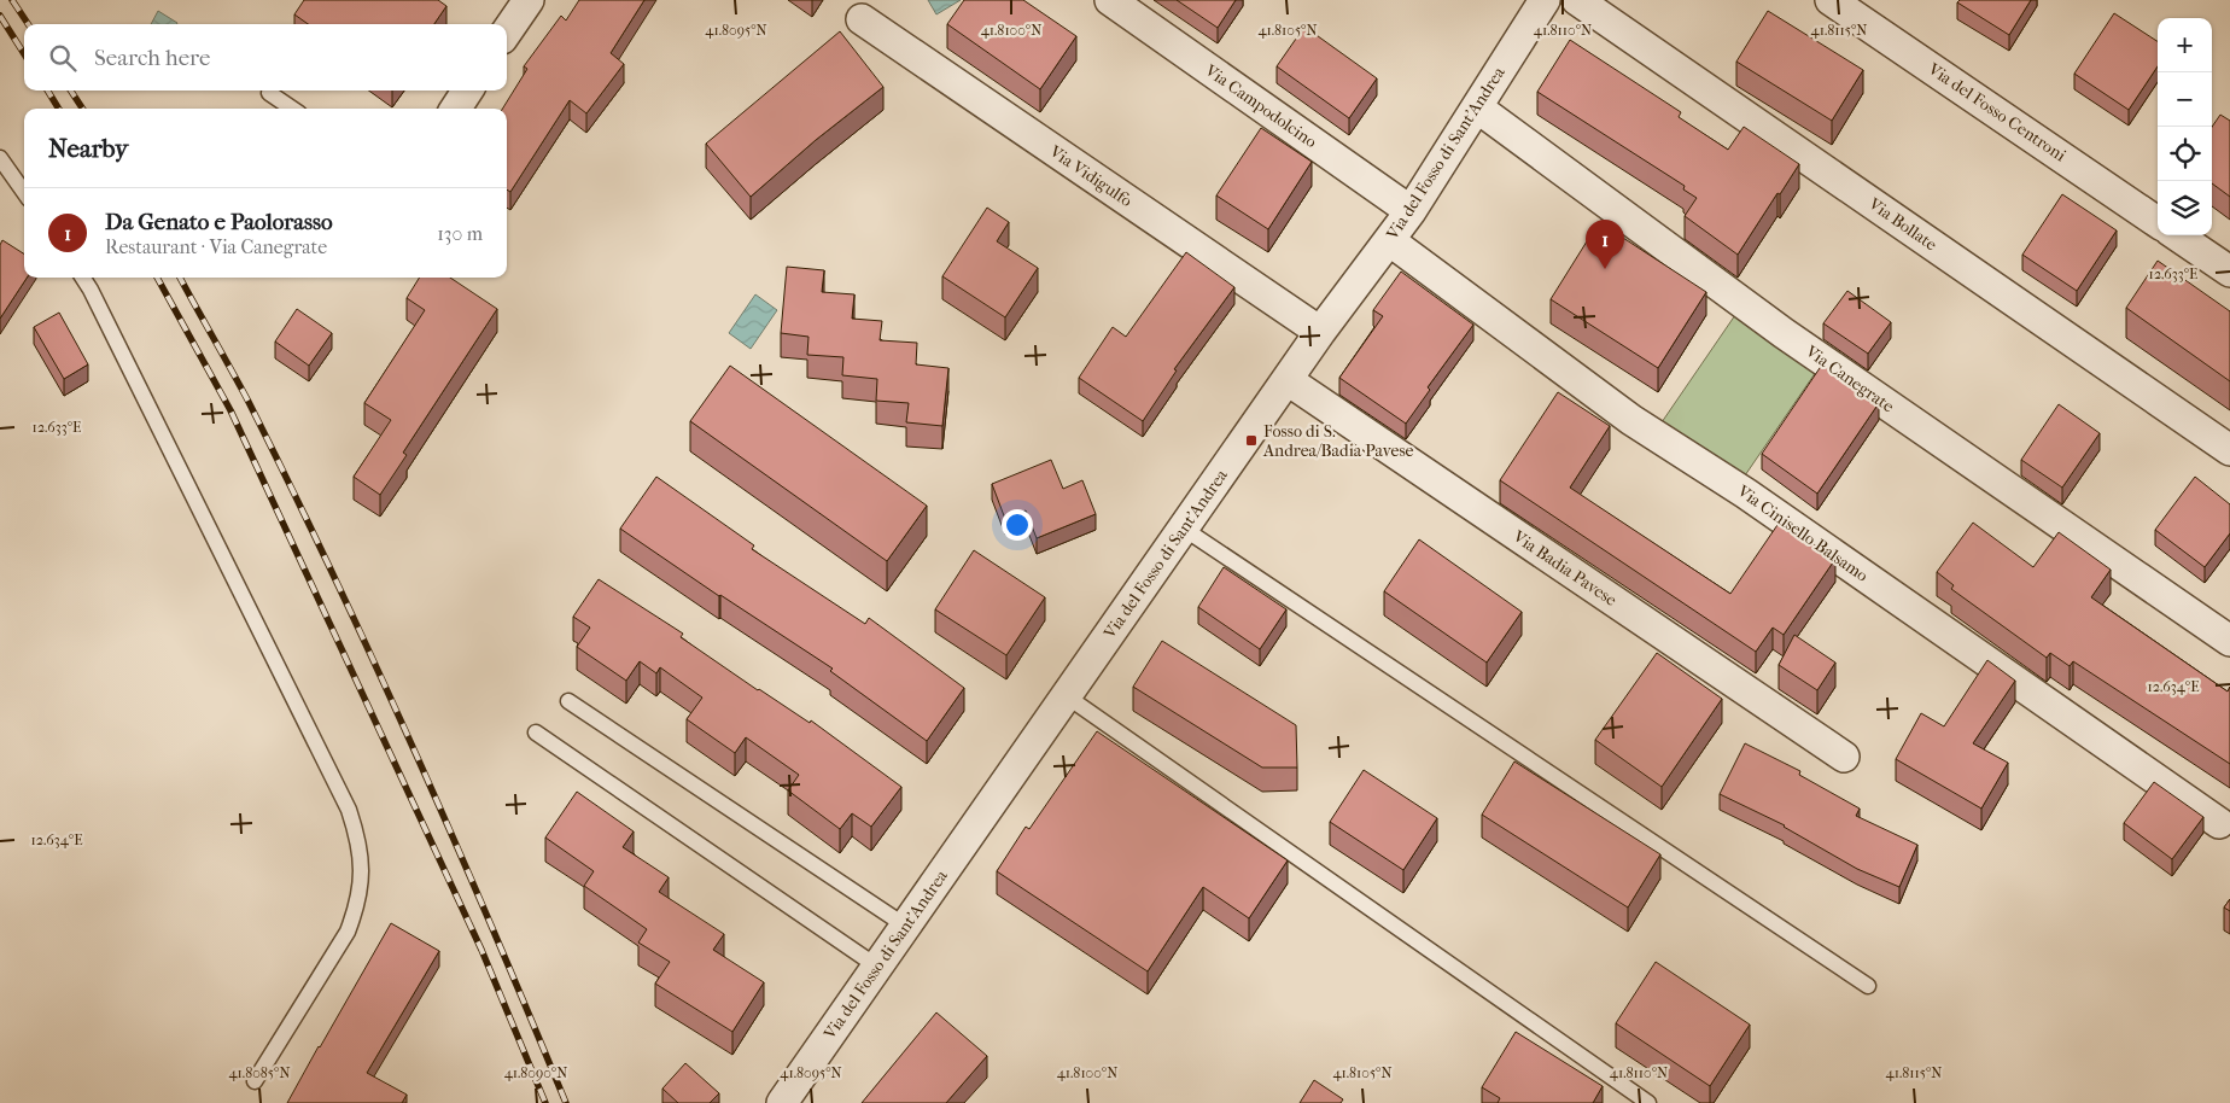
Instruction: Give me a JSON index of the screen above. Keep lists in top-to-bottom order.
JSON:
{
  "streets": {
    "street": [
      "Via Campodolcino",
      "Via del Fosso Centroni",
      "Via del Fosso di Sant'Andrea",
      "Via Vidigulfo",
      "Via Bollate",
      "Via Canegrate",
      "Via Cinisello Balsamo",
      "Via Badia Pavese"
    ]
  },
  "crossings": [
    ["Via Campodolcino", "Via del Fosso di Sant'Andrea"],
    ["Via del Fosso di Sant'Andrea", "Via Vidigulfo"],
    ["Via del Fosso di Sant'Andrea", "Via Canegrate"],
    ["Via del Fosso di Sant'Andrea", "Via Cinisello Balsamo"],
    ["Via del Fosso di Sant'Andrea", "Via Badia Pavese"]
  ],
  "places": {
    "transit": ["Fosso di S. Andrea/Badia Pavese"]
  },
  "page": {
    "map_buttons": ["+", "−"],
    "search": "Search here",
    "heading": "Nearby",
    "list": [
      {
        "mark": "1",
        "name": "Da Genato e Paolorasso",
        "note": "Restaurant · Via Canegrate",
        "value": "130 m"
      }
    ],
    "pins": "1"
  },
  "coordinates": [
    "41.8095°N",
    "41.8100°N",
    "41.8105°N",
    "41.8110°N",
    "41.8115°N",
    "12.633°E",
    "12.634°E",
    "41.8085°N",
    "41.8090°N"
  ]
}
